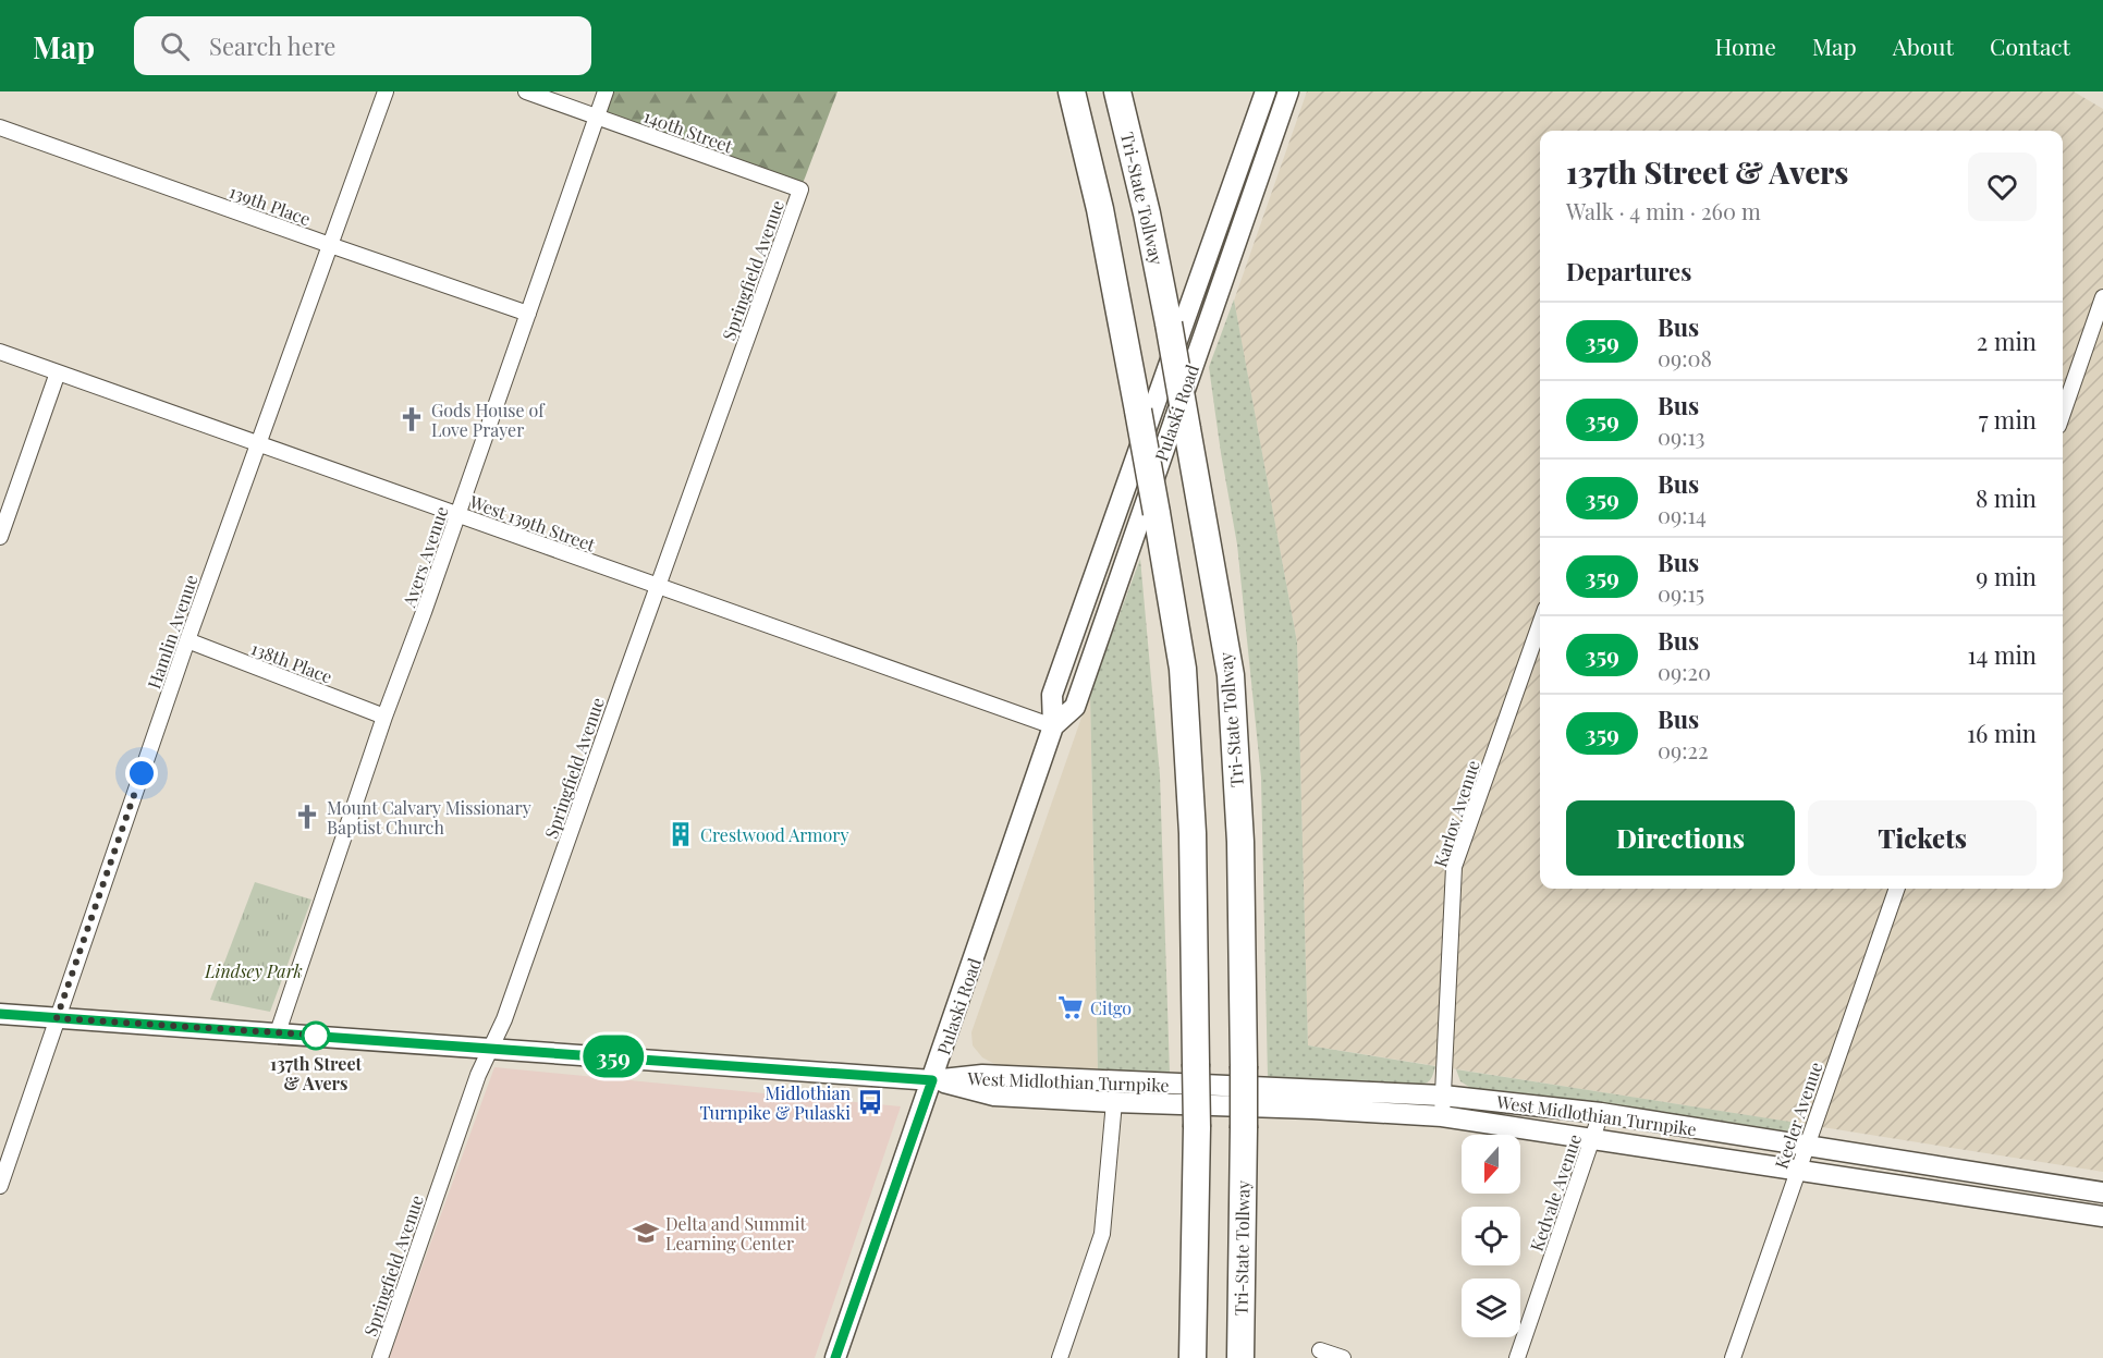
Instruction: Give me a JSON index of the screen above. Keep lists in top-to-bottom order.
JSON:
{
  "streets": {
    "highway": ["Tri-State Tollway"],
    "main road": ["Pulaski Road", "West Midlothian Turnpike"],
    "street": [
      "140th Street",
      "139th Place",
      "Springfield Avenue",
      "West 139th Street",
      "Avers Avenue",
      "Hamlin Avenue",
      "138th Place",
      "Karlov Avenue",
      "Keeler Avenue",
      "Kedvale Avenue"
    ]
  },
  "crossings": [
    ["140th Street", "Springfield Avenue"],
    ["140th Street", "Avers Avenue"],
    ["139th Place", "Avers Avenue"],
    ["139th Place", "Hamlin Avenue"],
    ["Springfield Avenue", "West 139th Street"],
    ["Pulaski Road", "West 139th Street"],
    ["Pulaski Road", "West Midlothian Turnpike"],
    ["West 139th Street", "Avers Avenue"],
    ["West 139th Street", "Hamlin Avenue"],
    ["Avers Avenue", "138th Place"],
    ["Hamlin Avenue", "138th Place"],
    ["Karlov Avenue", "West Midlothian Turnpike"],
    ["West Midlothian Turnpike", "Keeler Avenue"],
    ["West Midlothian Turnpike", "Kedvale Avenue"]
  ],
  "parks": ["Lindsey Park"],
  "places": {
    "church": ["Gods House of Love Prayer", "Mount Calvary Missionary Baptist Church"],
    "building": ["Crestwood Armory"],
    "supermarket": ["Citgo"],
    "other": ["137th Street & Avers"],
    "bus stop": ["Midlothian Turnpike & Pulaski"],
    "school or university": ["Delta and Summit Learning Center"]
  },
  "lines": ["bus line 359"],
  "north": "bottom",
  "page": {
    "header": "Map",
    "search": "Search here",
    "nav": [
      "Home",
      "Map",
      "About",
      "Contact"
    ],
    "on_map": "359",
    "heading": [
      ["137th Street & Avers", "Walk · 4 min · 260 m"],
      "Departures"
    ],
    "list": [
      {
        "mark": "359",
        "name": "Bus",
        "note": "09:08",
        "value": "2 min"
      },
      {
        "mark": "359",
        "name": "Bus",
        "note": "09:13",
        "value": "7 min"
      },
      {
        "mark": "359",
        "name": "Bus",
        "note": "09:14",
        "value": "8 min"
      },
      {
        "mark": "359",
        "name": "Bus",
        "note": "09:15",
        "value": "9 min"
      },
      {
        "mark": "359",
        "name": "Bus",
        "note": "09:20",
        "value": "14 min"
      },
      {
        "mark": "359",
        "name": "Bus",
        "note": "09:22",
        "value": "16 min"
      }
    ],
    "buttons": ["Directions", "Tickets"]
  }
}
